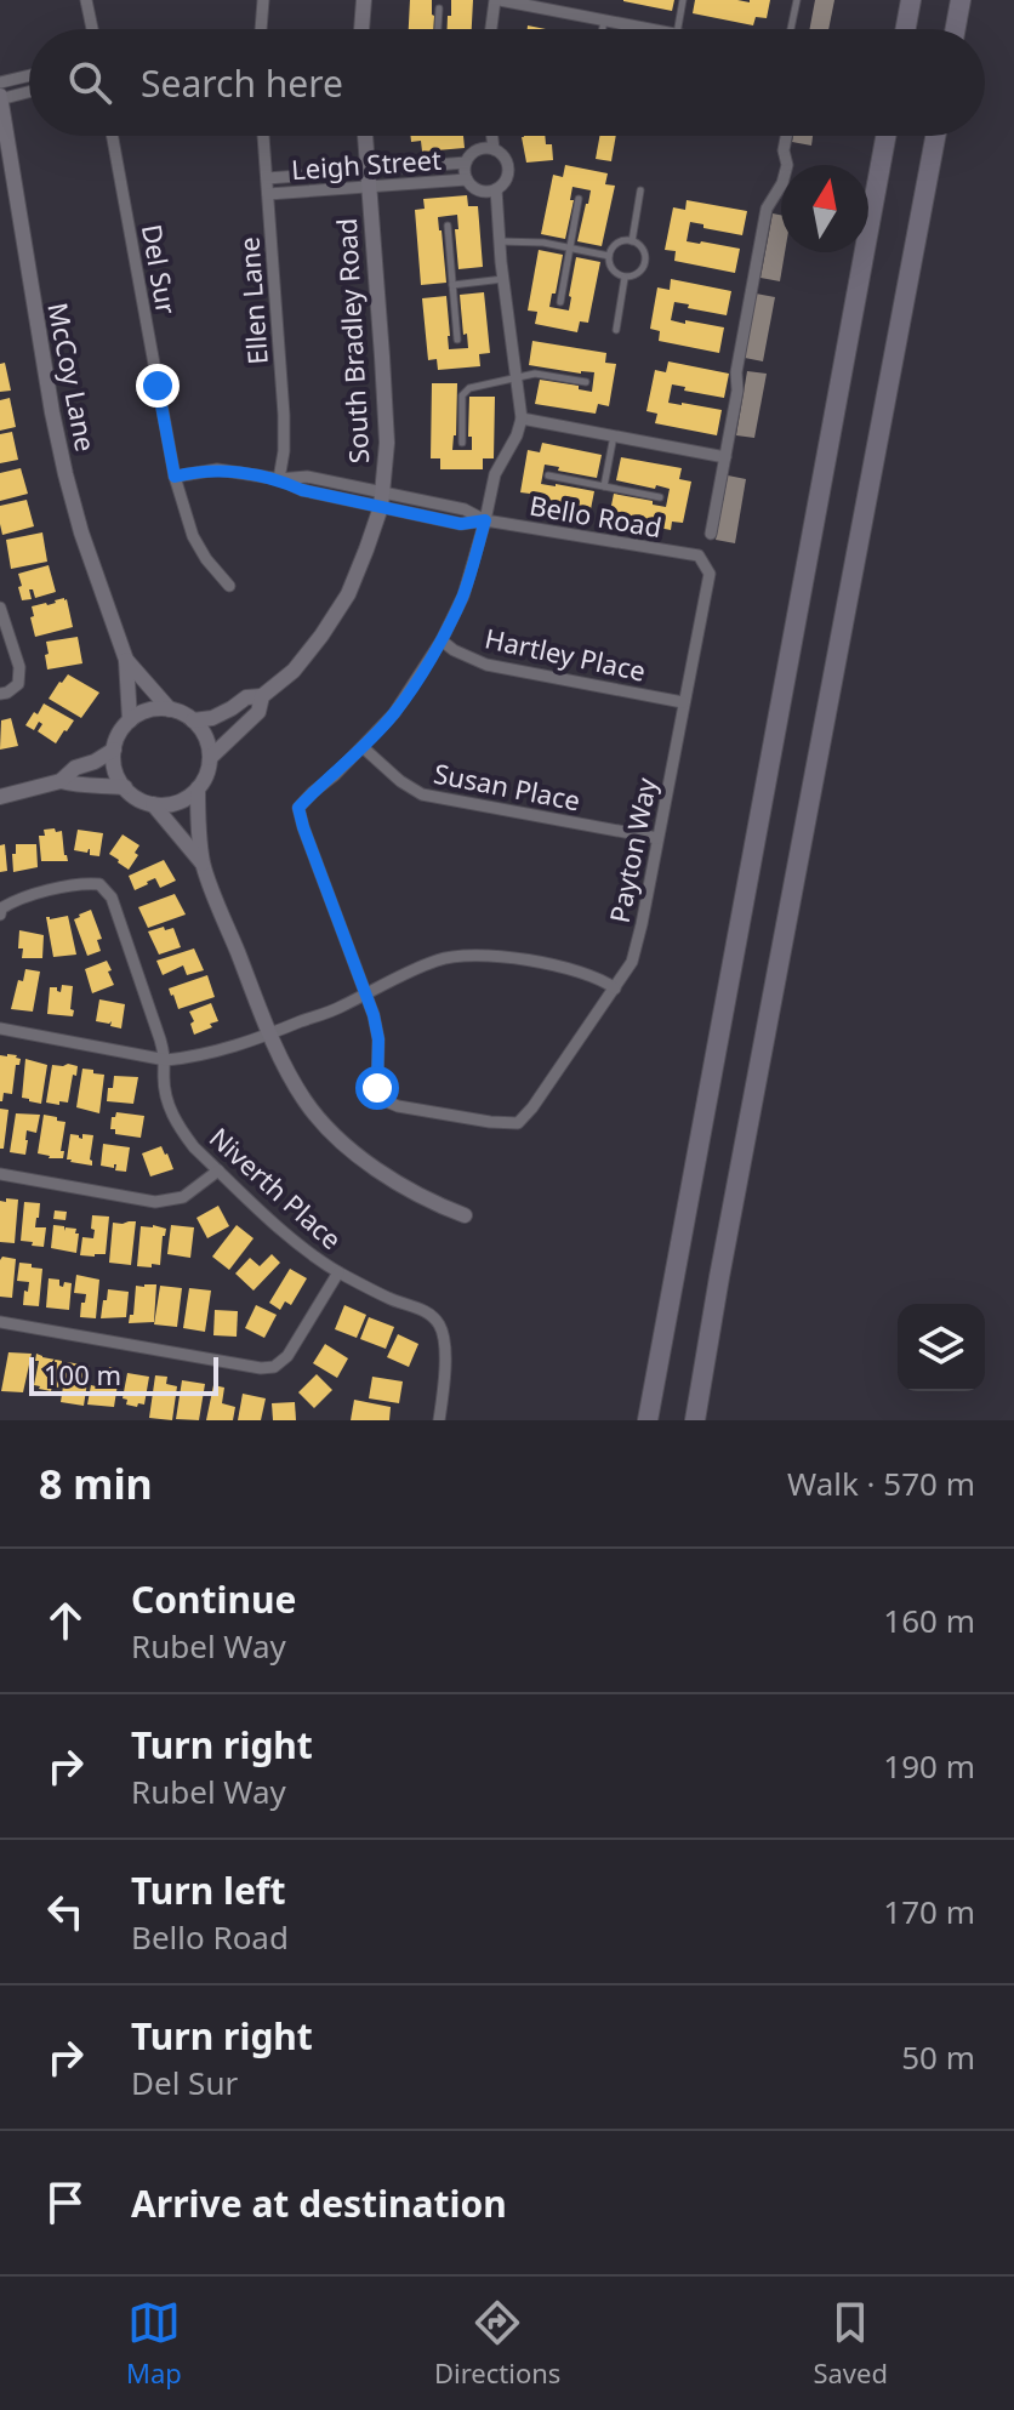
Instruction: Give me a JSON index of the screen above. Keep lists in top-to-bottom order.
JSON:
{
  "streets": {
    "street": [
      "Leigh Street",
      "Del Sur",
      "Ellen Lane",
      "South Bradley Road",
      "McCoy Lane",
      "Bello Road",
      "Hartley Place",
      "Susan Place",
      "Payton Way",
      "Niverth Place"
    ]
  },
  "crossings": [
    ["Leigh Street", "Ellen Lane"],
    ["Leigh Street", "South Bradley Road"],
    ["Del Sur", "Bello Road"],
    ["Ellen Lane", "Bello Road"],
    ["South Bradley Road", "McCoy Lane"],
    ["South Bradley Road", "Bello Road"],
    ["Bello Road", "Payton Way"],
    ["Hartley Place", "Payton Way"],
    ["Susan Place", "Payton Way"]
  ],
  "scale_bar": "100 m",
  "north": "top",
  "page": {
    "search": "Search here",
    "scale": "100 m",
    "heading": ["8 min", "Walk · 570 m"],
    "list": [
      ["Continue", "Rubel Way", "160 m"],
      ["Turn right", "Rubel Way", "190 m"],
      ["Turn left", "Bello Road", "170 m"],
      ["Turn right", "Del Sur", "50 m"],
      "Arrive at destination"
    ],
    "nav": ["Map", "Directions", "Saved"]
  }
}
